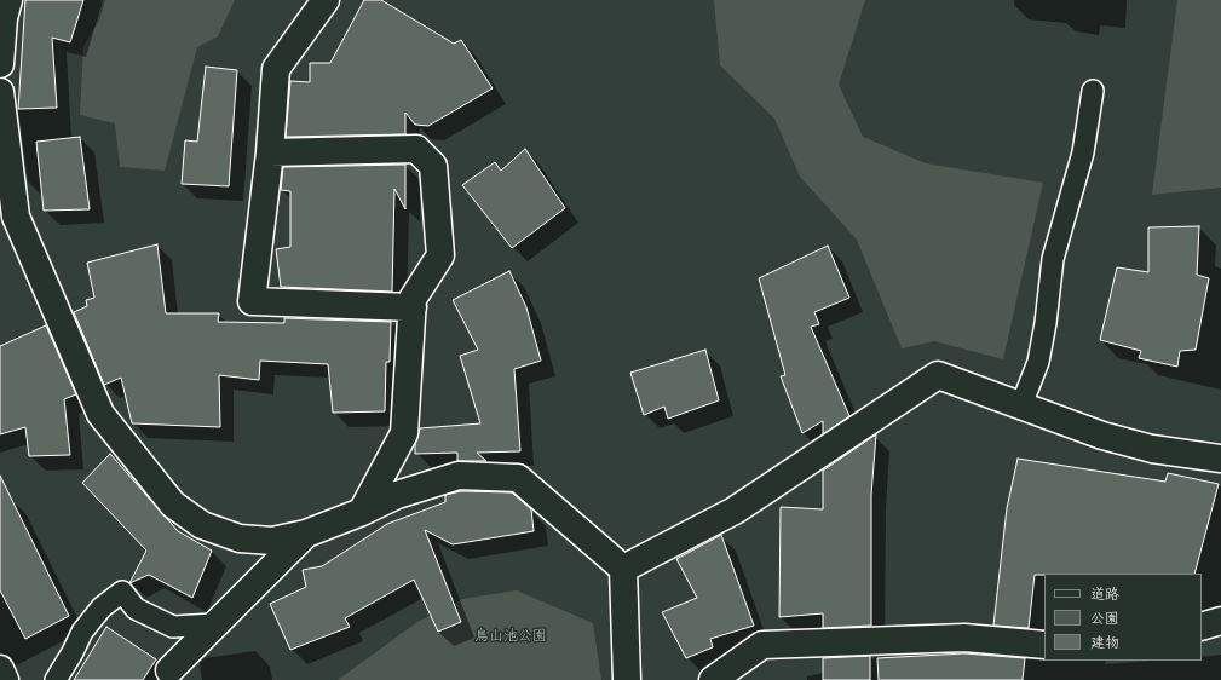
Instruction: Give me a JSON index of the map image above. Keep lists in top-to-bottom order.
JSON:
{
  "parks": ["鳥山池公園"],
  "legend": ["道路", "公園", "建物"]
}
